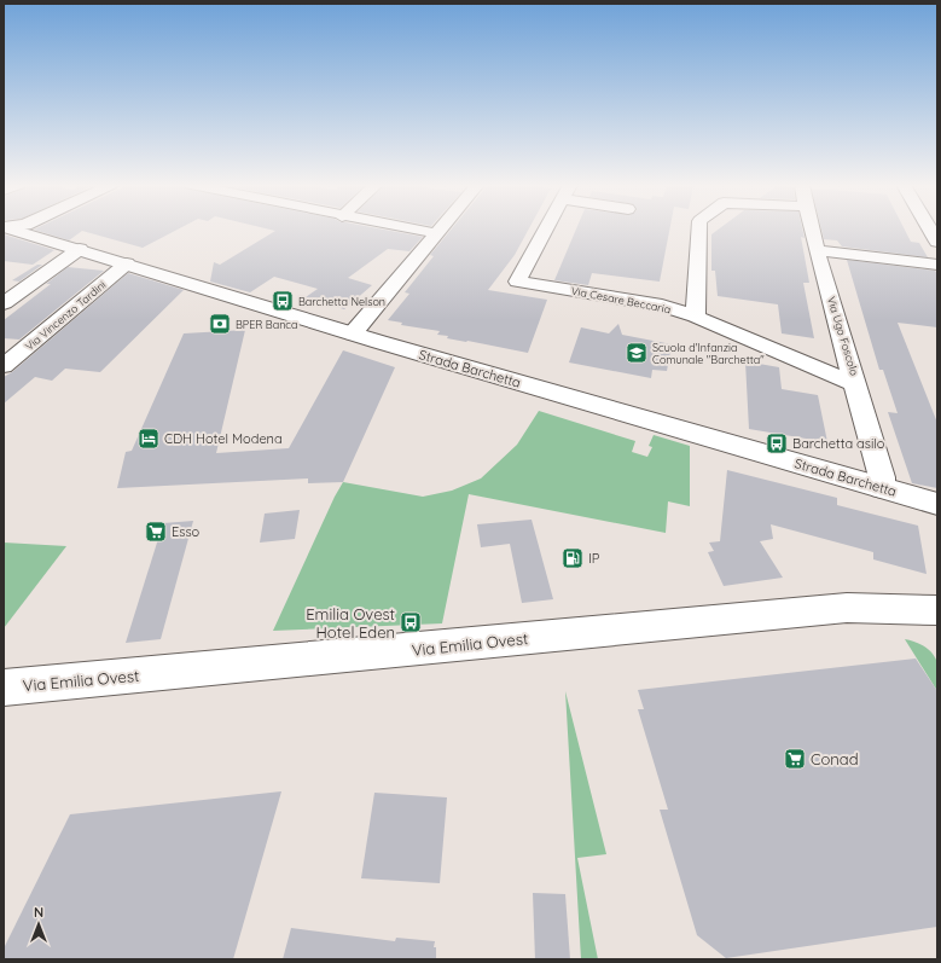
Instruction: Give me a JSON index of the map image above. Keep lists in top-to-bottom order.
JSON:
{
  "streets": {
    "street": [
      "Via Cesare Beccaria",
      "Via Vincenzo Tardini",
      "Via Ugo Foscolo",
      "Strada Barchetta",
      "Via Emilia Ovest"
    ]
  },
  "crossings": [
    ["Via Cesare Beccaria", "Via Ugo Foscolo"],
    ["Via Vincenzo Tardini", "Strada Barchetta"],
    ["Via Ugo Foscolo", "Strada Barchetta"]
  ],
  "places": {
    "bus stop": ["Barchetta Nelson", "Barchetta asilo", "Emilia Ovest Hotel Eden"],
    "bank": ["BPER Banca"],
    "school or university": ["Scuola d'Infanzia Comunale \"Barchetta\""],
    "hotel": ["CDH Hotel Modena"],
    "supermarket": ["Esso", "Conad"],
    "fuel station": ["IP"]
  },
  "north": "top"
}
